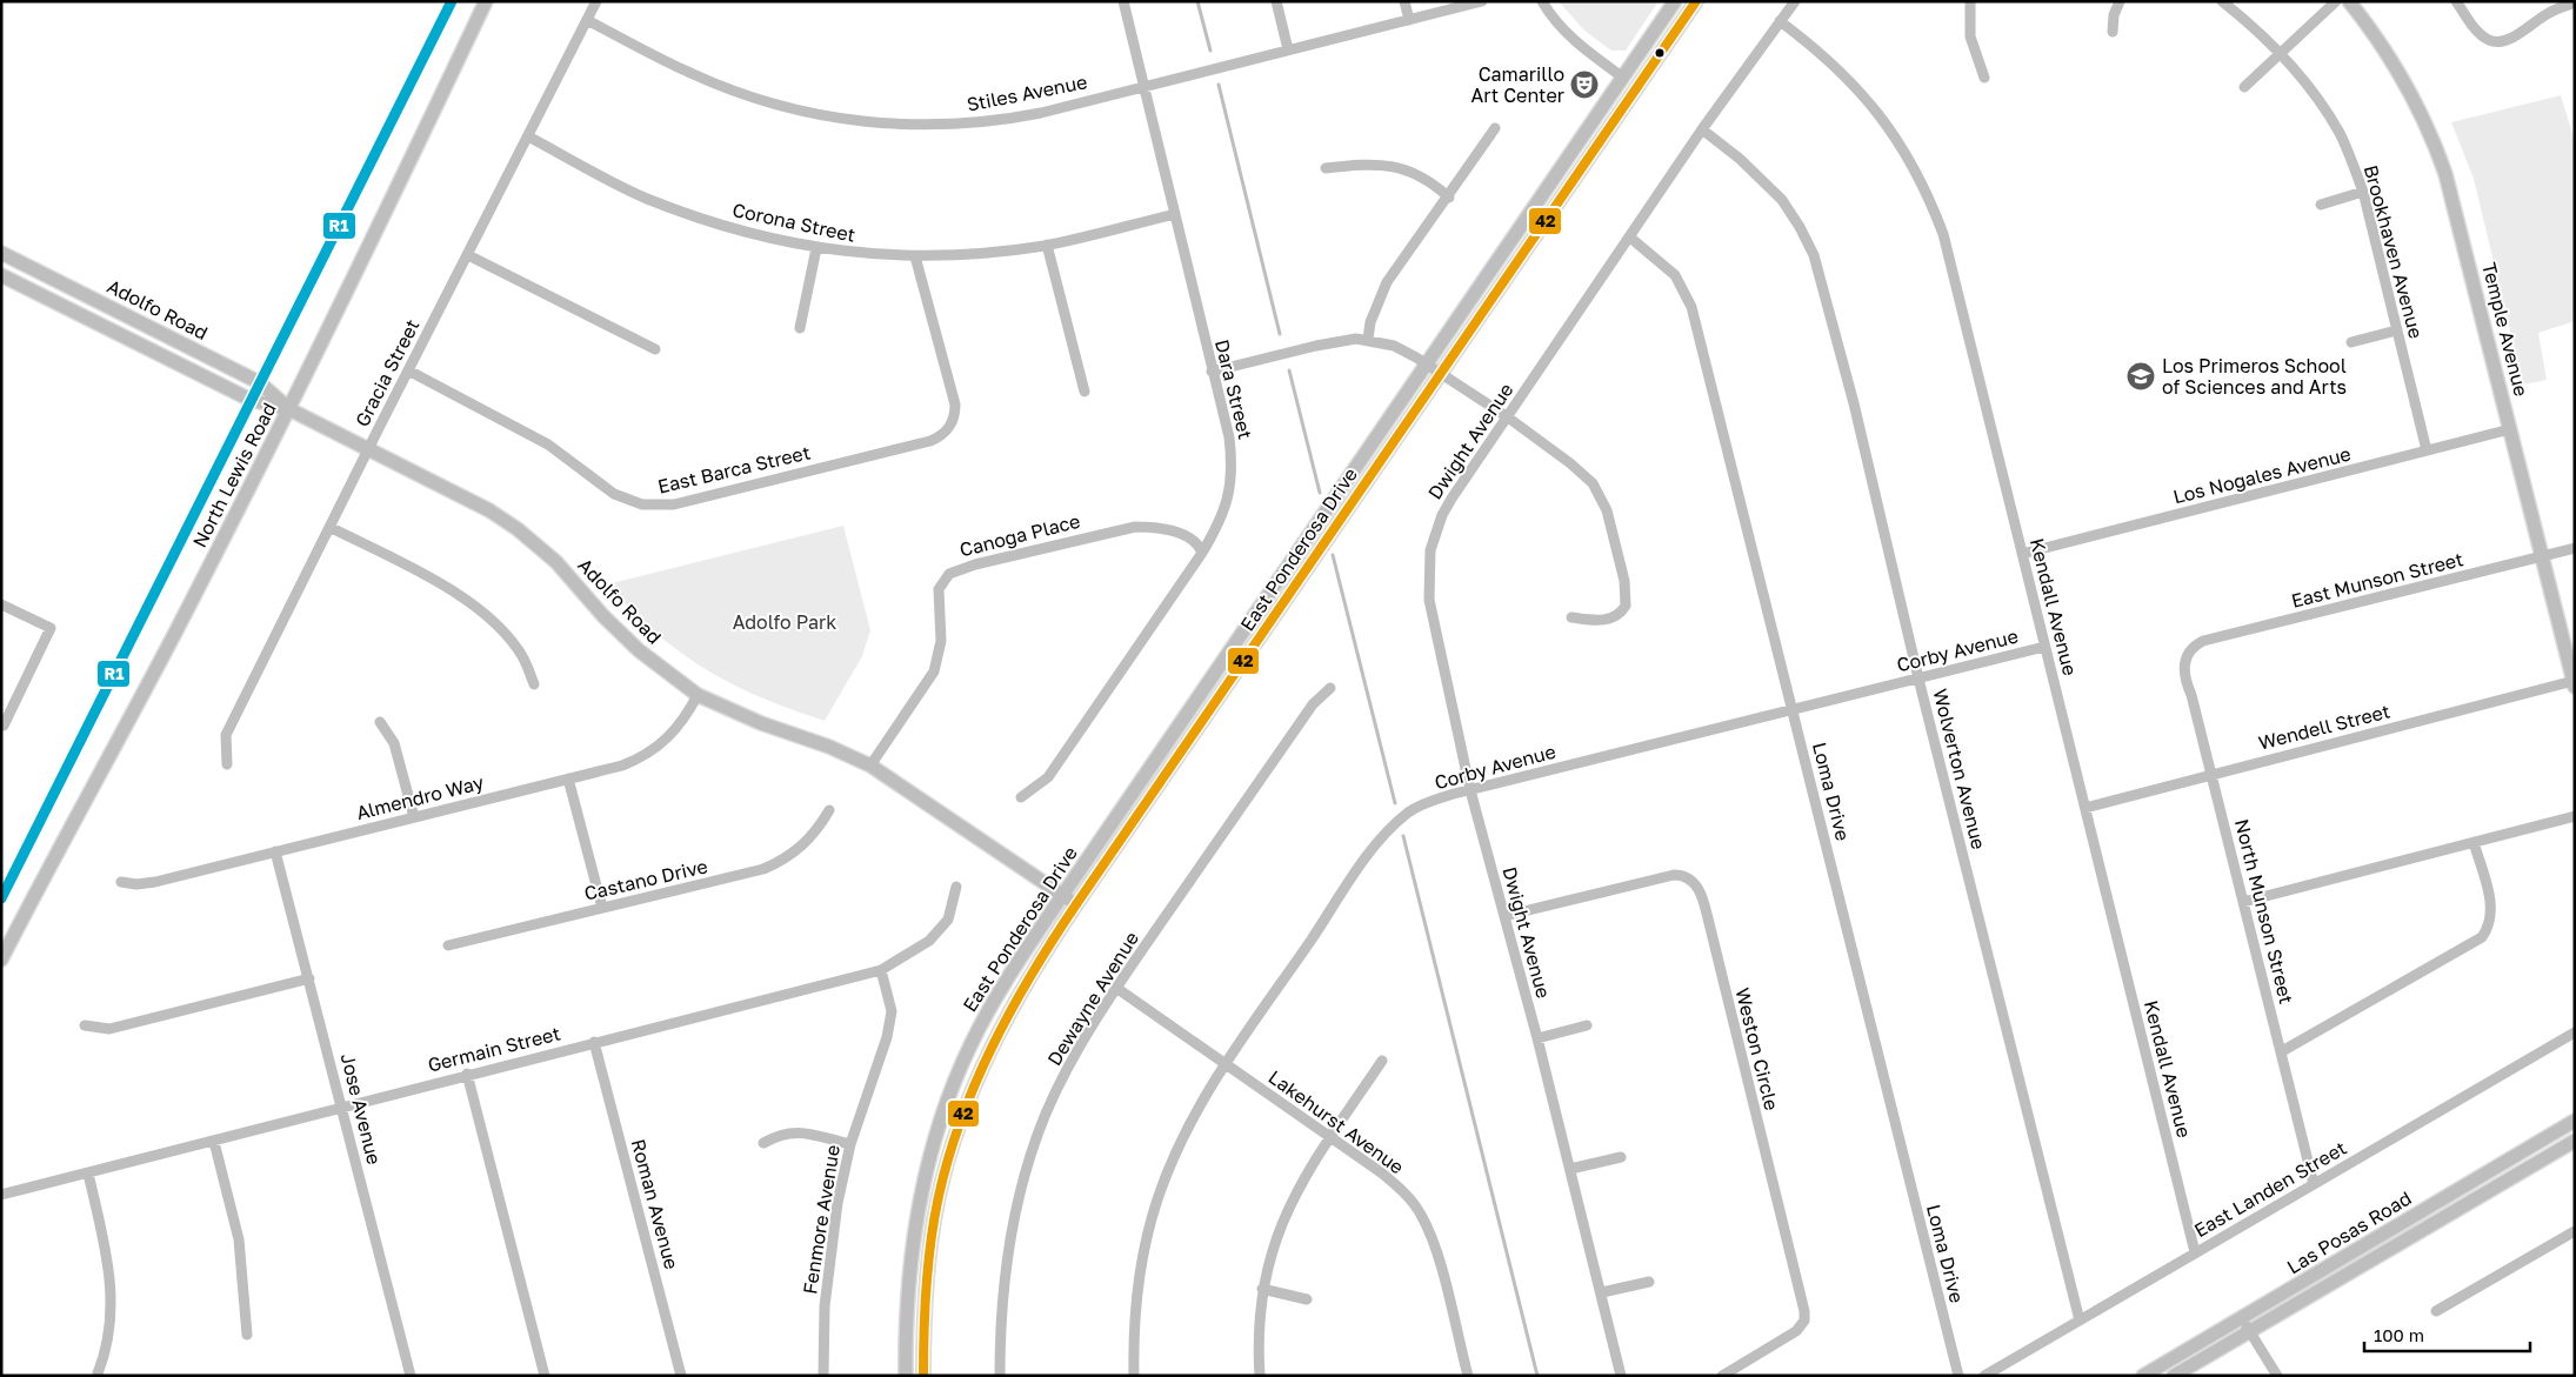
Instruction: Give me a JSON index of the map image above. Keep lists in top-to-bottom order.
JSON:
{
  "streets": {
    "main road": [
      "Adolfo Road",
      "Temple Avenue",
      "North Lewis Road",
      "East Ponderosa Drive",
      "Las Posas Road"
    ],
    "street": [
      "Stiles Avenue",
      "Corona Street",
      "Brookhaven Avenue",
      "Gracia Street",
      "Dara Street",
      "Dwight Avenue",
      "East Barca Street",
      "Los Nogales Avenue",
      "Canoga Place",
      "East Munson Street",
      "Kendall Avenue",
      "Corby Avenue",
      "Wendell Street",
      "Wolverton Avenue",
      "Loma Drive",
      "Almendro Way",
      "Castano Drive",
      "North Munson Street",
      "Dewayne Avenue",
      "Germain Street",
      "Weston Circle",
      "Jose Avenue",
      "Lakehurst Avenue",
      "East Landen Street",
      "Roman Avenue",
      "Fenmore Avenue"
    ]
  },
  "crossings": [
    ["Stiles Avenue", "Gracia Street"],
    ["Stiles Avenue", "Dara Street"],
    ["Corona Street", "Gracia Street"],
    ["Corona Street", "Dara Street"],
    ["Corona Street", "East Barca Street"],
    ["Brookhaven Avenue", "Los Nogales Avenue"],
    ["Adolfo Road", "Gracia Street"],
    ["Adolfo Road", "North Lewis Road"],
    ["Adolfo Road", "Canoga Place"],
    ["Adolfo Road", "East Ponderosa Drive"],
    ["Adolfo Road", "Almendro Way"],
    ["Temple Avenue", "Los Nogales Avenue"],
    ["Temple Avenue", "East Munson Street"],
    ["Temple Avenue", "Wendell Street"],
    ["Gracia Street", "East Barca Street"],
    ["Dara Street", "Canoga Place"],
    ["Dwight Avenue", "Kendall Avenue"],
    ["Dwight Avenue", "Corby Avenue"],
    ["Dwight Avenue", "Wolverton Avenue"],
    ["Dwight Avenue", "Loma Drive"],
    ["Dwight Avenue", "Weston Circle"],
    ["Los Nogales Avenue", "Kendall Avenue"],
    ["East Munson Street", "North Munson Street"],
    ["Kendall Avenue", "Corby Avenue"],
    ["Kendall Avenue", "Wendell Street"],
    ["Kendall Avenue", "East Landen Street"],
    ["Corby Avenue", "Wolverton Avenue"],
    ["Corby Avenue", "Loma Drive"],
    ["Corby Avenue", "Lakehurst Avenue"],
    ["Wendell Street", "North Munson Street"],
    ["Wolverton Avenue", "East Landen Street"],
    ["Almendro Way", "Jose Avenue"],
    ["North Munson Street", "East Landen Street"],
    ["Dewayne Avenue", "Lakehurst Avenue"],
    ["Germain Street", "Jose Avenue"],
    ["Germain Street", "Roman Avenue"],
    ["Germain Street", "Fenmore Avenue"]
  ],
  "parks": ["Adolfo Park"],
  "places": {
    "theatre": ["Camarillo Art Center"],
    "school or university": ["Los Primeros School of Sciences and Arts"]
  },
  "lines": ["transit line R1", "transit line 42"],
  "scale_bar": "100 m"
}
